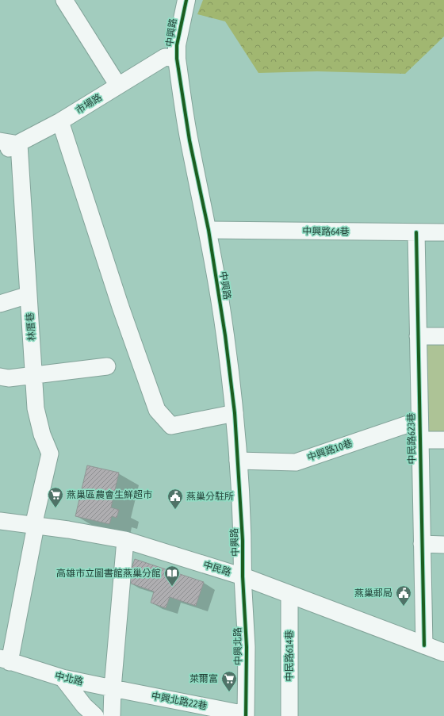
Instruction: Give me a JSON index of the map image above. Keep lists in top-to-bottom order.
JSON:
{
  "streets": {
    "main road": ["中興路", "中民路"],
    "street": [
      "市場路",
      "中興路64巷",
      "林厝巷",
      "中民路623巷",
      "中興路10巷",
      "中興北路",
      "中民路614巷",
      "中北路",
      "中興北路22巷"
    ]
  },
  "crossings": [
    ["中興路", "市場路"],
    ["中興路", "中興路64巷"],
    ["中興路", "中興路10巷"],
    ["中興路", "中民路"],
    ["中興路", "中興北路"],
    ["市場路", "林厝巷"],
    ["中興路64巷", "中民路623巷"],
    ["林厝巷", "中民路"],
    ["林厝巷", "中北路"],
    ["中民路623巷", "中興路10巷"],
    ["中民路623巷", "中民路"],
    ["中民路", "中興北路"],
    ["中民路", "中民路614巷"],
    ["中興北路", "中興北路22巷"],
    ["中北路", "中興北路22巷"]
  ],
  "places": {
    "supermarket": ["燕巢區農會生鮮超市", "萊爾富"],
    "public building": ["燕巢分駐所", "燕巢郵局"],
    "library": ["高雄市立圖書館燕巢分館"]
  }
}
